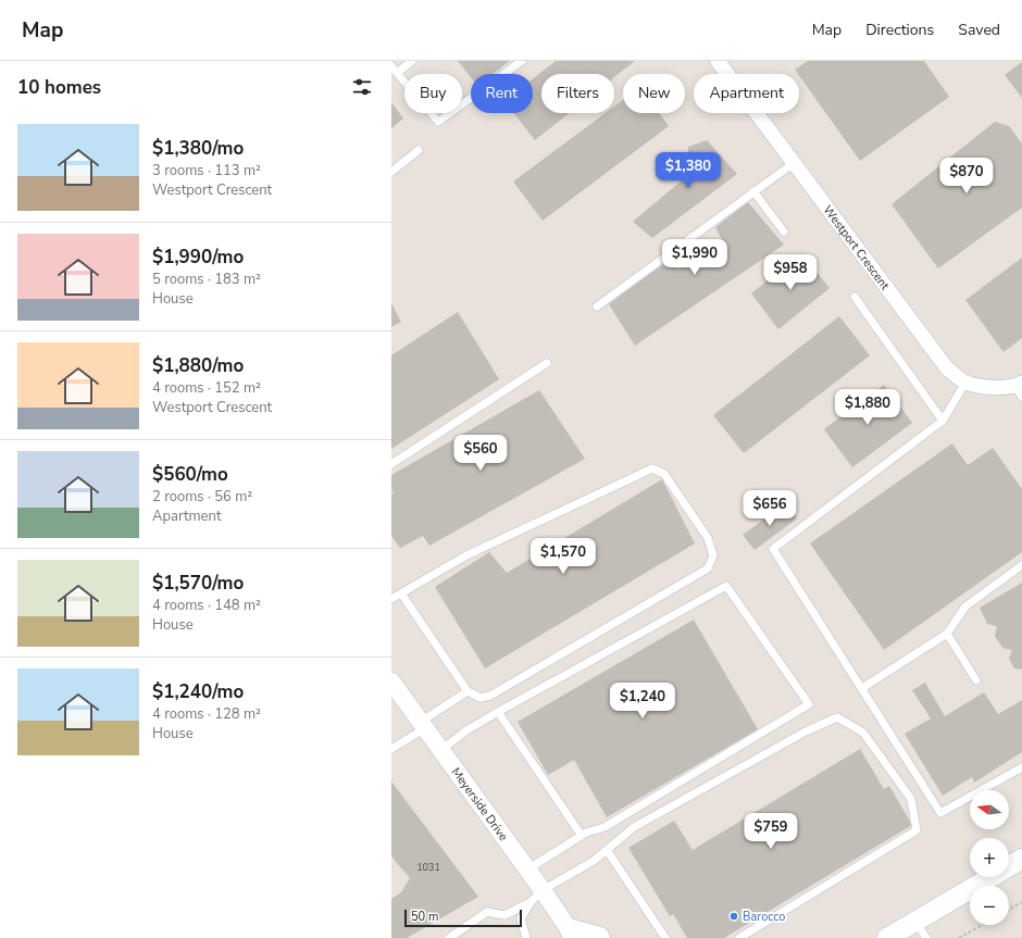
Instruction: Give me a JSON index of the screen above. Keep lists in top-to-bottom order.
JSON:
{
  "streets": {
    "street": ["Westport Crescent", "Meyerside Drive"]
  },
  "places": ["Barocco"],
  "house_numbers": ["1031"],
  "scale_bar": "50 m",
  "north": "left",
  "page": {
    "header": "Map",
    "nav": ["Map", "Directions", "Saved"],
    "heading": "10 homes",
    "chip": [
      "Buy",
      "Rent",
      "Filters",
      "New",
      "Apartment"
    ],
    "list": [
      {
        "name": "$1,380/mo",
        "note": "3 rooms · 113 m² · Westport Crescent"
      },
      {
        "name": "$1,990/mo",
        "note": "5 rooms · 183 m² · House"
      },
      {
        "name": "$1,880/mo",
        "note": "4 rooms · 152 m² · Westport Crescent"
      },
      {
        "name": "$560/mo",
        "note": "2 rooms · 56 m² · Apartment"
      },
      {
        "name": "$1,570/mo",
        "note": "4 rooms · 148 m² · House"
      },
      {
        "name": "$1,240/mo",
        "note": "4 rooms · 128 m² · House"
      }
    ],
    "price": [
      "$1,380",
      "$870",
      "$1,990",
      "$958",
      "$1,880",
      "$560",
      "$656",
      "$1,570",
      "$1,240",
      "$759"
    ],
    "map_buttons": ["+", "−"],
    "scale": "50 m"
  }
}
